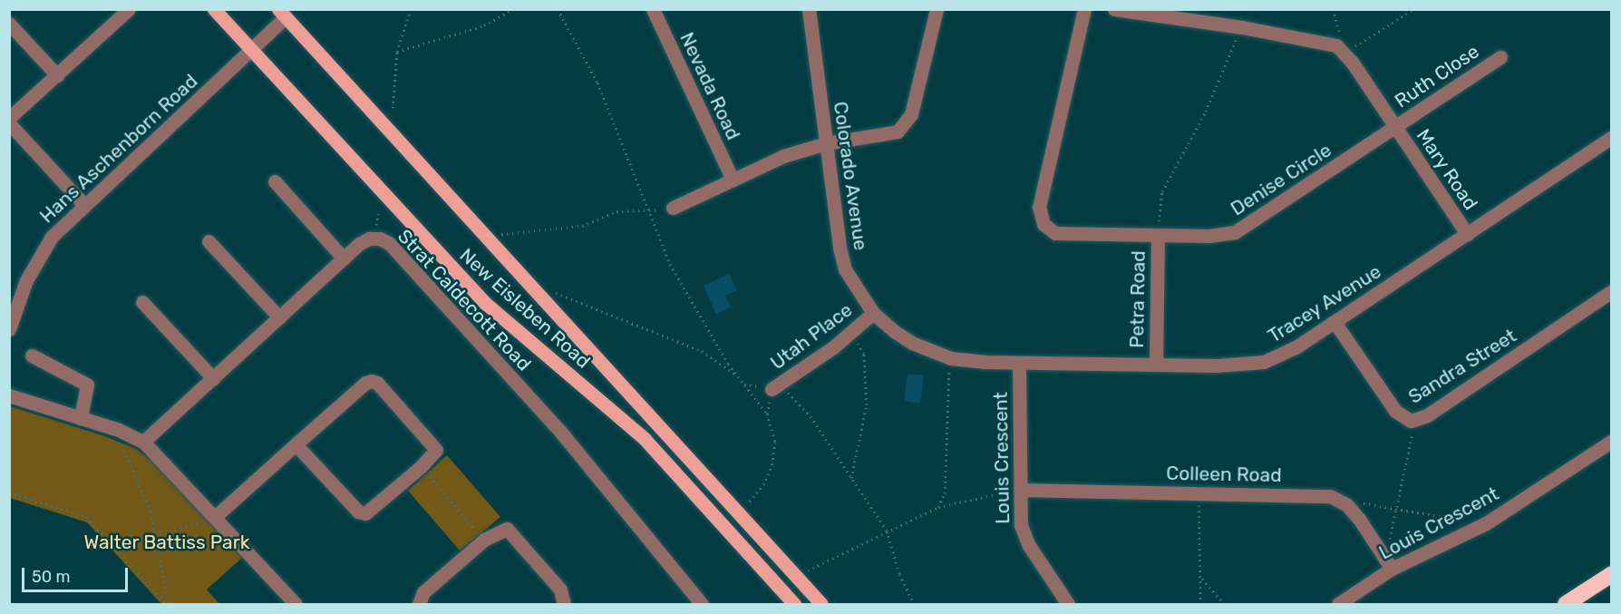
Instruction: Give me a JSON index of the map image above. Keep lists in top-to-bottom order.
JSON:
{
  "streets": {
    "main road": ["New Eisleben Road"],
    "street": [
      "Ruth Close",
      "Nevada Road",
      "Hans Aschenborn Road",
      "Mary Road",
      "Colorado Avenue",
      "Denise Circle",
      "Petra Road",
      "Strat Caldecott Road",
      "Tracey Avenue",
      "Utah Place",
      "Sandra Street",
      "Louis Crescent",
      "Colleen Road"
    ]
  },
  "crossings": [
    ["Ruth Close", "Mary Road"],
    ["Ruth Close", "Denise Circle"],
    ["Hans Aschenborn Road", "New Eisleben Road"],
    ["Mary Road", "Denise Circle"],
    ["Mary Road", "Tracey Avenue"],
    ["Colorado Avenue", "Tracey Avenue"],
    ["Colorado Avenue", "Utah Place"],
    ["Denise Circle", "Petra Road"],
    ["Petra Road", "Tracey Avenue"],
    ["Tracey Avenue", "Sandra Street"],
    ["Tracey Avenue", "Louis Crescent"],
    ["Louis Crescent", "Colleen Road"]
  ],
  "parks": ["Walter Battiss Park"],
  "scale_bar": "50 m"
}
